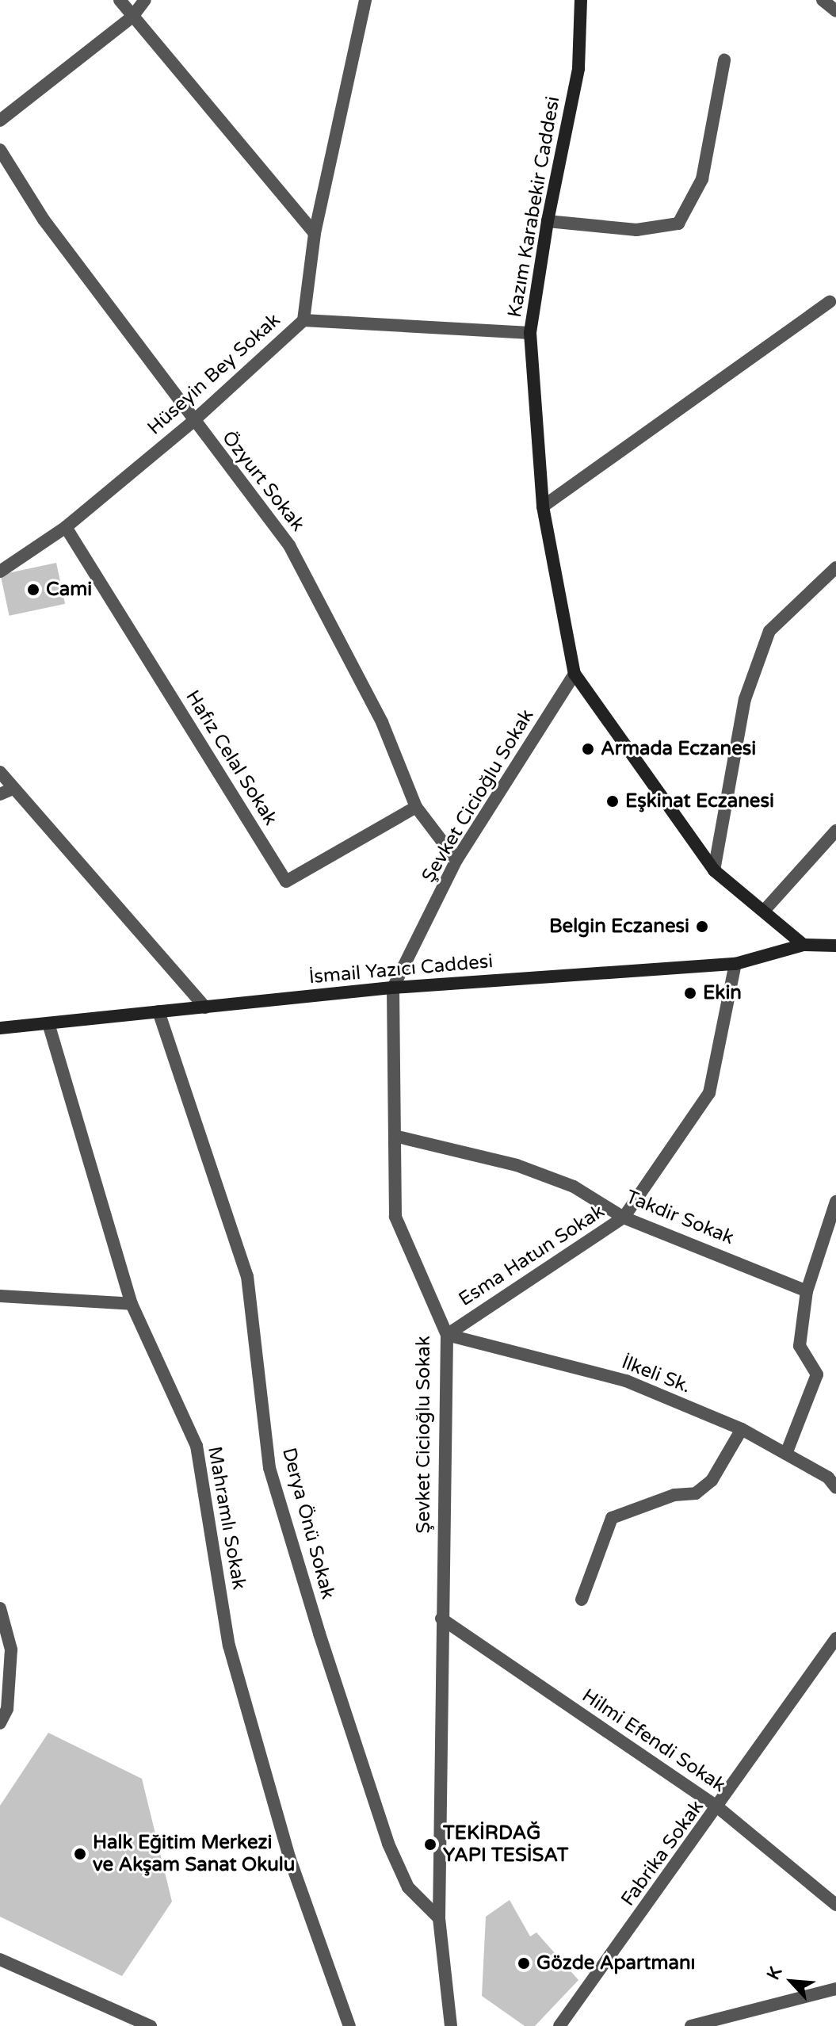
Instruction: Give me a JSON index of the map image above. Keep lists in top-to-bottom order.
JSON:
{
  "streets": {
    "street": [
      "Kazım Karabekir Caddesi",
      "Hüseyin Bey Sokak",
      "Özyurt Sokak",
      "Hafız Celal Sokak",
      "Şevket Cicioğlu Sokak",
      "İsmail Yazıcı Caddesi",
      "Takdir Sokak",
      "Esma Hatun Sokak",
      "İlkeli Sk.",
      "Mahramlı Sokak",
      "Derya Önü Sokak",
      "Hilmi Efendi Sokak",
      "Fabrika Sokak"
    ]
  },
  "crossings": [
    ["Kazım Karabekir Caddesi", "Hüseyin Bey Sokak"],
    ["Kazım Karabekir Caddesi", "Şevket Cicioğlu Sokak"],
    ["Kazım Karabekir Caddesi", "İsmail Yazıcı Caddesi"],
    ["Hüseyin Bey Sokak", "Özyurt Sokak"],
    ["Hüseyin Bey Sokak", "Hafız Celal Sokak"],
    ["Özyurt Sokak", "Hafız Celal Sokak"],
    ["Özyurt Sokak", "Şevket Cicioğlu Sokak"],
    ["Şevket Cicioğlu Sokak", "İsmail Yazıcı Caddesi"],
    ["Şevket Cicioğlu Sokak", "Takdir Sokak"],
    ["Şevket Cicioğlu Sokak", "Esma Hatun Sokak"],
    ["Şevket Cicioğlu Sokak", "İlkeli Sk."],
    ["Şevket Cicioğlu Sokak", "Derya Önü Sokak"],
    ["Şevket Cicioğlu Sokak", "Hilmi Efendi Sokak"],
    ["İsmail Yazıcı Caddesi", "Esma Hatun Sokak"],
    ["İsmail Yazıcı Caddesi", "Mahramlı Sokak"],
    ["İsmail Yazıcı Caddesi", "Derya Önü Sokak"],
    ["Takdir Sokak", "Esma Hatun Sokak"],
    ["Esma Hatun Sokak", "İlkeli Sk."],
    ["Hilmi Efendi Sokak", "Fabrika Sokak"]
  ],
  "places": [
    "Cami",
    "Armada Eczanesi",
    "Eşkinat Eczanesi",
    "Belgin Eczanesi",
    "Ekin",
    "TEKİRDAĞ YAPI TESİSAT",
    "Halk Eğitim Merkezi ve Akşam Sanat Okulu",
    "Gözde Apartmanı"
  ],
  "north": "top left"
}
